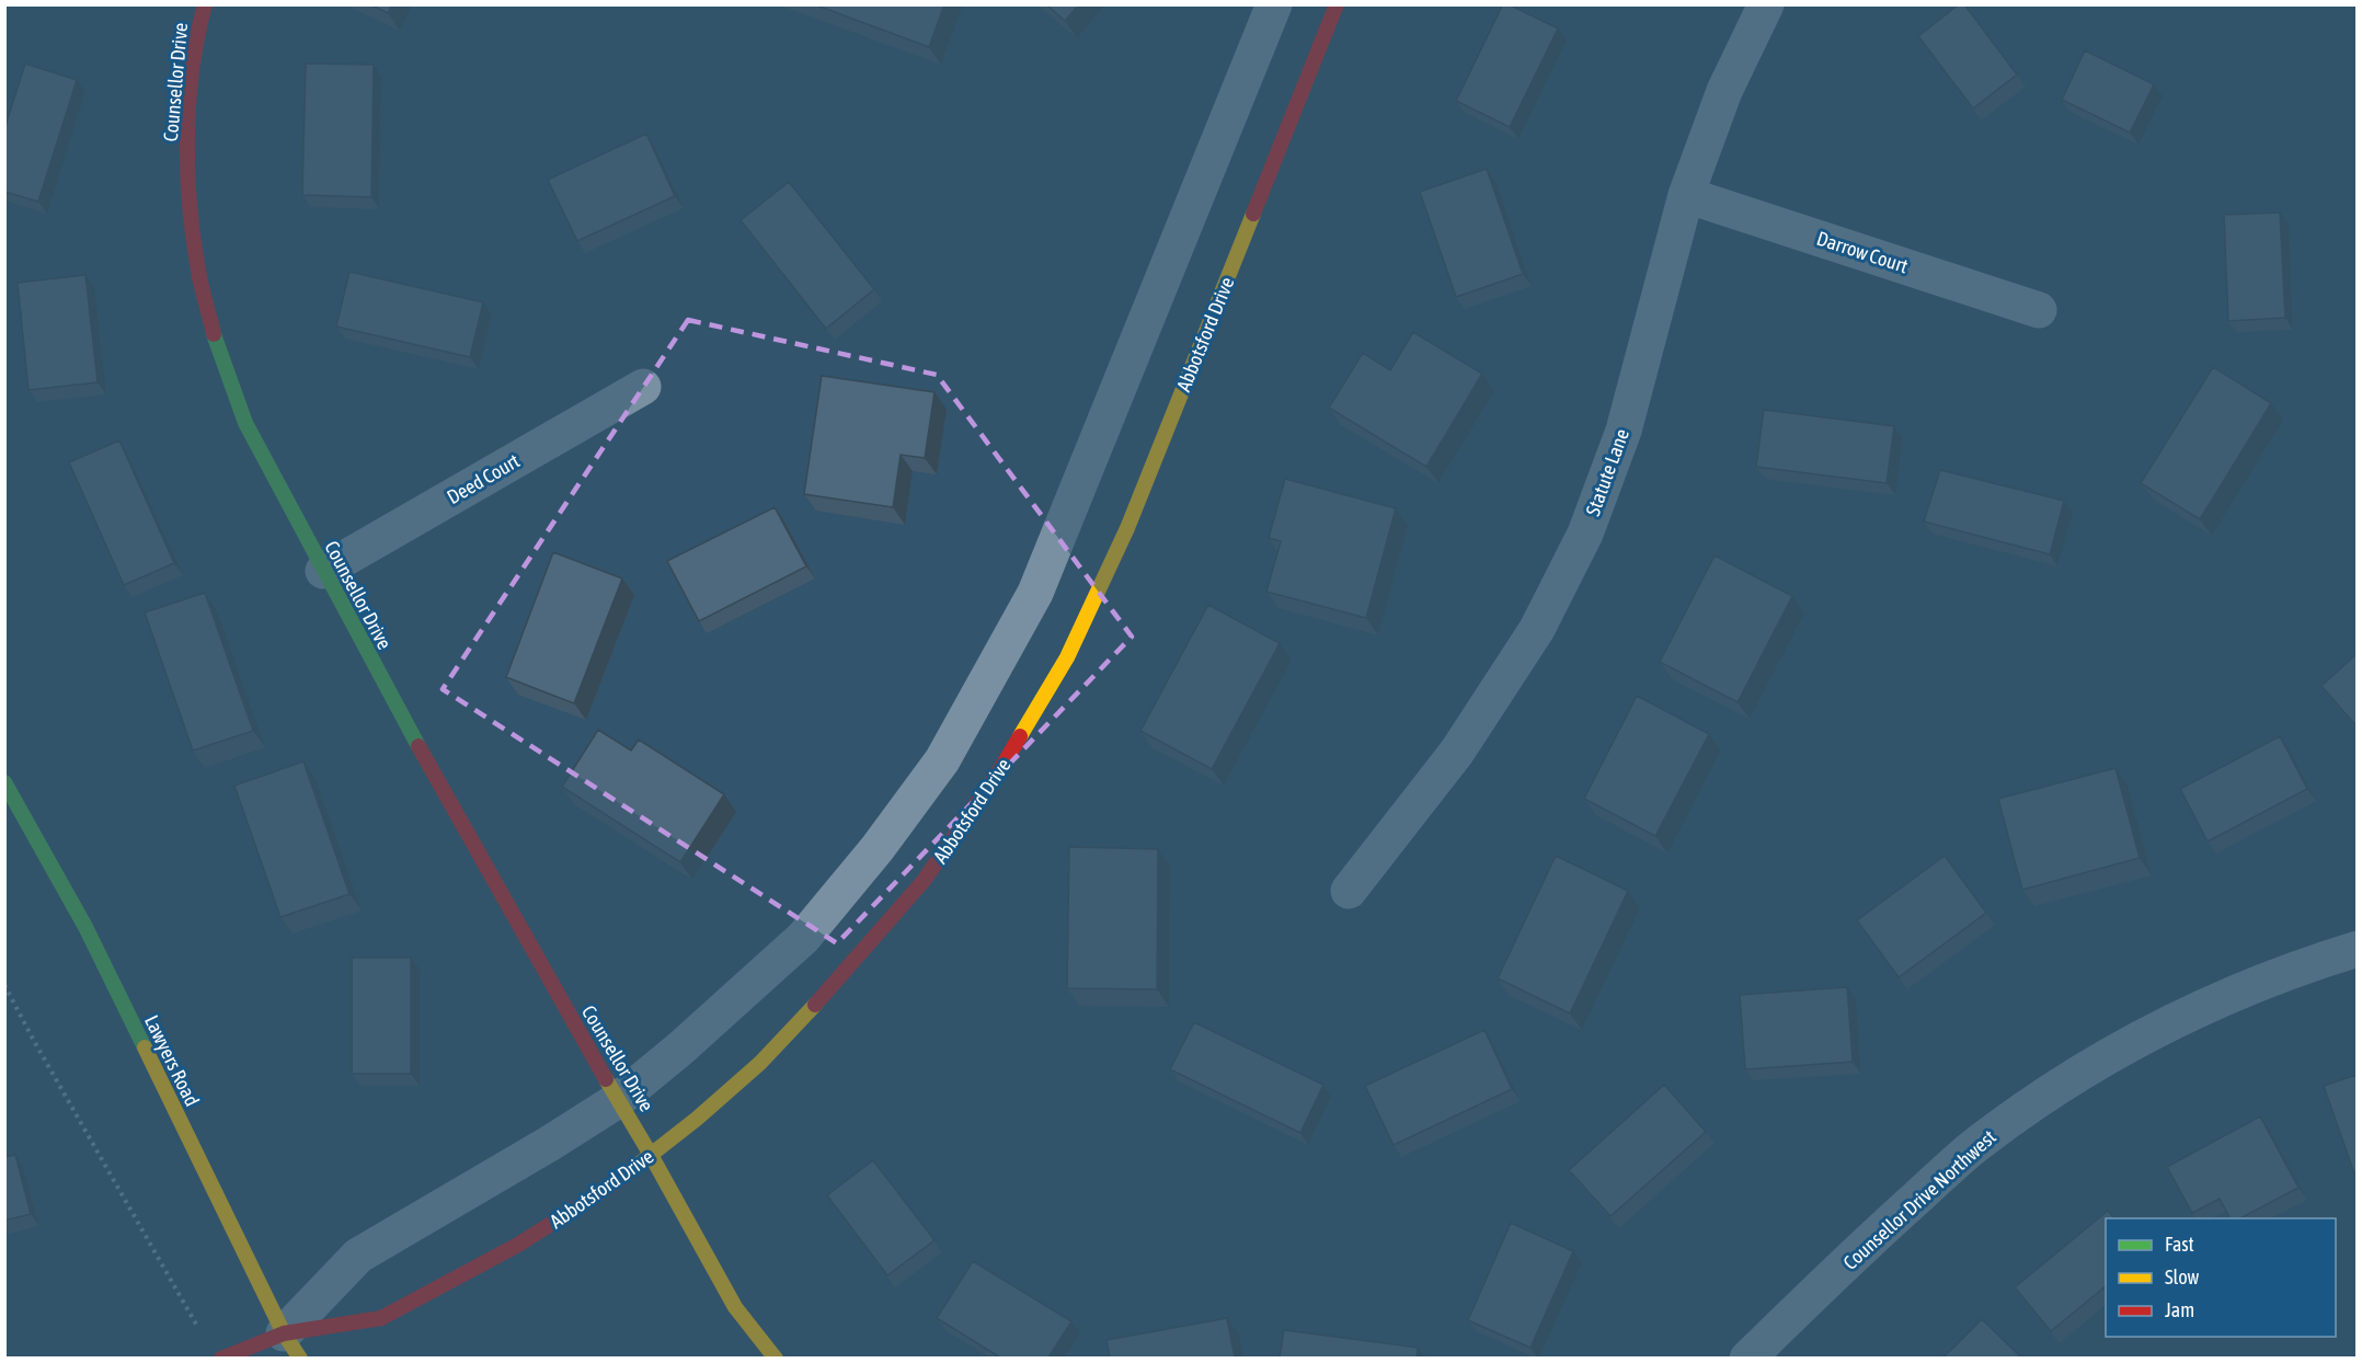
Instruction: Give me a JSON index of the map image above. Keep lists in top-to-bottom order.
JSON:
{
  "streets": {
    "street": [
      "Counsellor Drive",
      "Darrow Court",
      "Abbotsford Drive",
      "Statute Lane",
      "Deed Court",
      "Lawyers Road",
      "Counsellor Drive Northwest"
    ]
  },
  "crossings": [
    ["Counsellor Drive", "Abbotsford Drive"],
    ["Counsellor Drive", "Deed Court"],
    ["Darrow Court", "Statute Lane"],
    ["Abbotsford Drive", "Lawyers Road"]
  ],
  "legend": ["Fast", "Slow", "Jam"]
}
